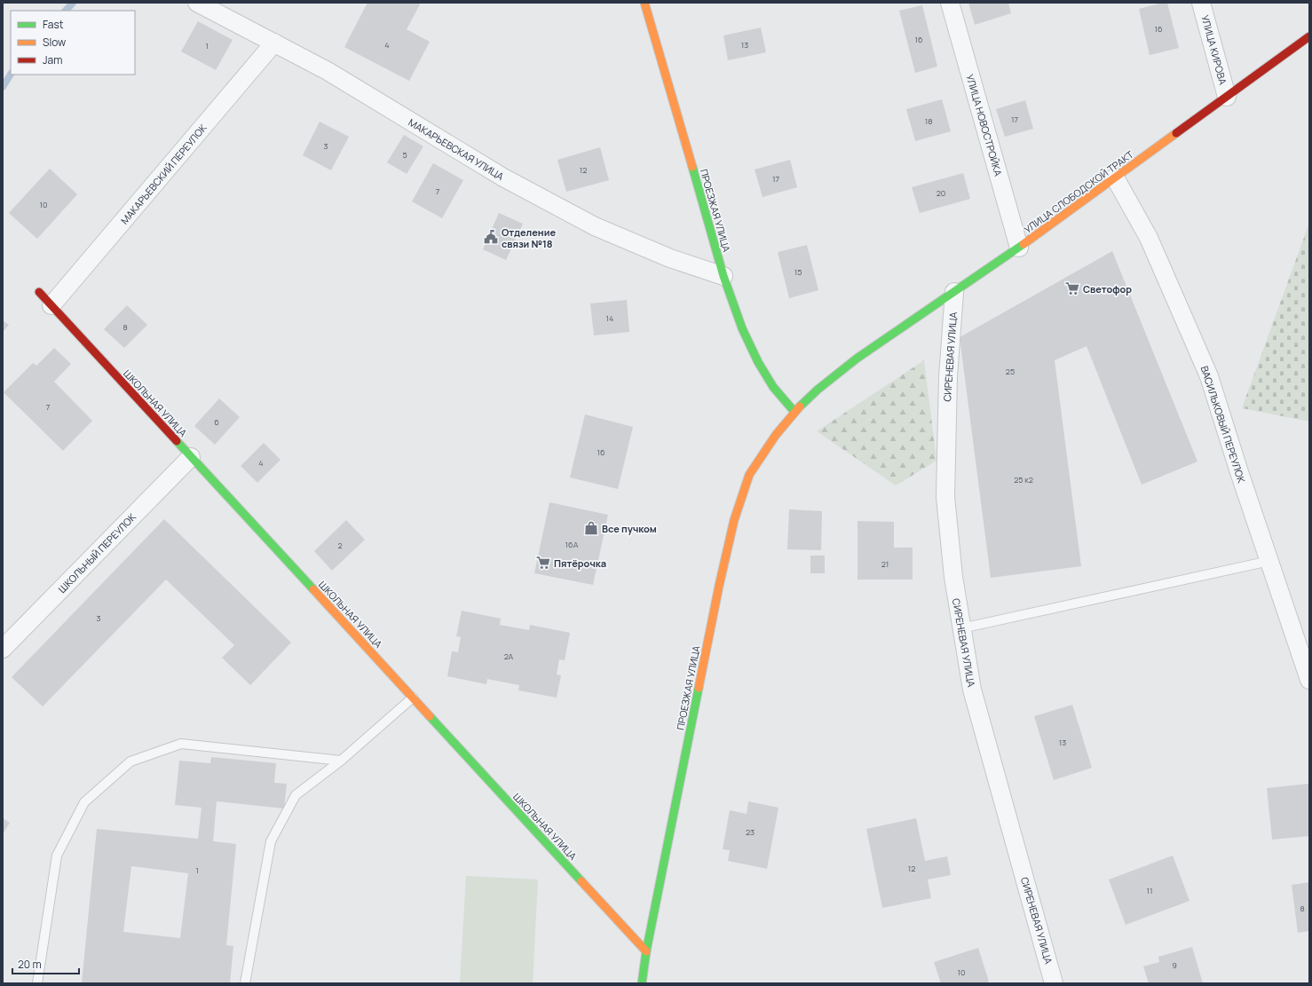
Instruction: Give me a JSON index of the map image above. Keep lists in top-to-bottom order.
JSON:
{
  "streets": {
    "street": [
      "УЛИЦА КИРОВА",
      "УЛИЦА НОВОСТРОЙКА",
      "МАКАРЬЕВСКАЯ УЛИЦА",
      "МАКАРЬЕВСКИЙ ПЕРЕУЛОК",
      "УЛИЦА СЛОБОДСКОЙ ТРАКТ",
      "ПРОЕЗЖАЯ УЛИЦА",
      "СИРЕНЕВАЯ УЛИЦА",
      "ШКОЛЬНАЯ УЛИЦА",
      "ВАСИЛЬКОВЫЙ ПЕРЕУЛОК",
      "ШКОЛЬНЫЙ ПЕРЕУЛОК"
    ]
  },
  "crossings": [
    ["УЛИЦА КИРОВА", "УЛИЦА СЛОБОДСКОЙ ТРАКТ"],
    ["УЛИЦА НОВОСТРОЙКА", "УЛИЦА СЛОБОДСКОЙ ТРАКТ"],
    ["МАКАРЬЕВСКАЯ УЛИЦА", "МАКАРЬЕВСКИЙ ПЕРЕУЛОК"],
    ["МАКАРЬЕВСКАЯ УЛИЦА", "ПРОЕЗЖАЯ УЛИЦА"],
    ["МАКАРЬЕВСКИЙ ПЕРЕУЛОК", "ШКОЛЬНАЯ УЛИЦА"],
    ["УЛИЦА СЛОБОДСКОЙ ТРАКТ", "ПРОЕЗЖАЯ УЛИЦА"],
    ["УЛИЦА СЛОБОДСКОЙ ТРАКТ", "СИРЕНЕВАЯ УЛИЦА"],
    ["УЛИЦА СЛОБОДСКОЙ ТРАКТ", "ВАСИЛЬКОВЫЙ ПЕРЕУЛОК"],
    ["ПРОЕЗЖАЯ УЛИЦА", "ШКОЛЬНАЯ УЛИЦА"],
    ["ШКОЛЬНАЯ УЛИЦА", "ШКОЛЬНЫЙ ПЕРЕУЛОК"]
  ],
  "places": {
    "public building": ["Отделение связи №18"],
    "supermarket": ["Светофор", "Пятёрочка"],
    "shop": ["Все пучком"]
  },
  "house_numbers": [
    "16",
    "16",
    "4",
    "13",
    "1",
    "17",
    "18",
    "3",
    "5",
    "12",
    "17",
    "7",
    "20",
    "10",
    "15",
    "14",
    "8",
    "25",
    "7",
    "6",
    "16",
    "4",
    "25 к2",
    "16А",
    "2",
    "21",
    "3",
    "2А",
    "13",
    "23",
    "12",
    "1",
    "11",
    "8",
    "9",
    "10"
  ],
  "legend": ["Fast", "Slow", "Jam"],
  "scale_bar": "20 m"
}
